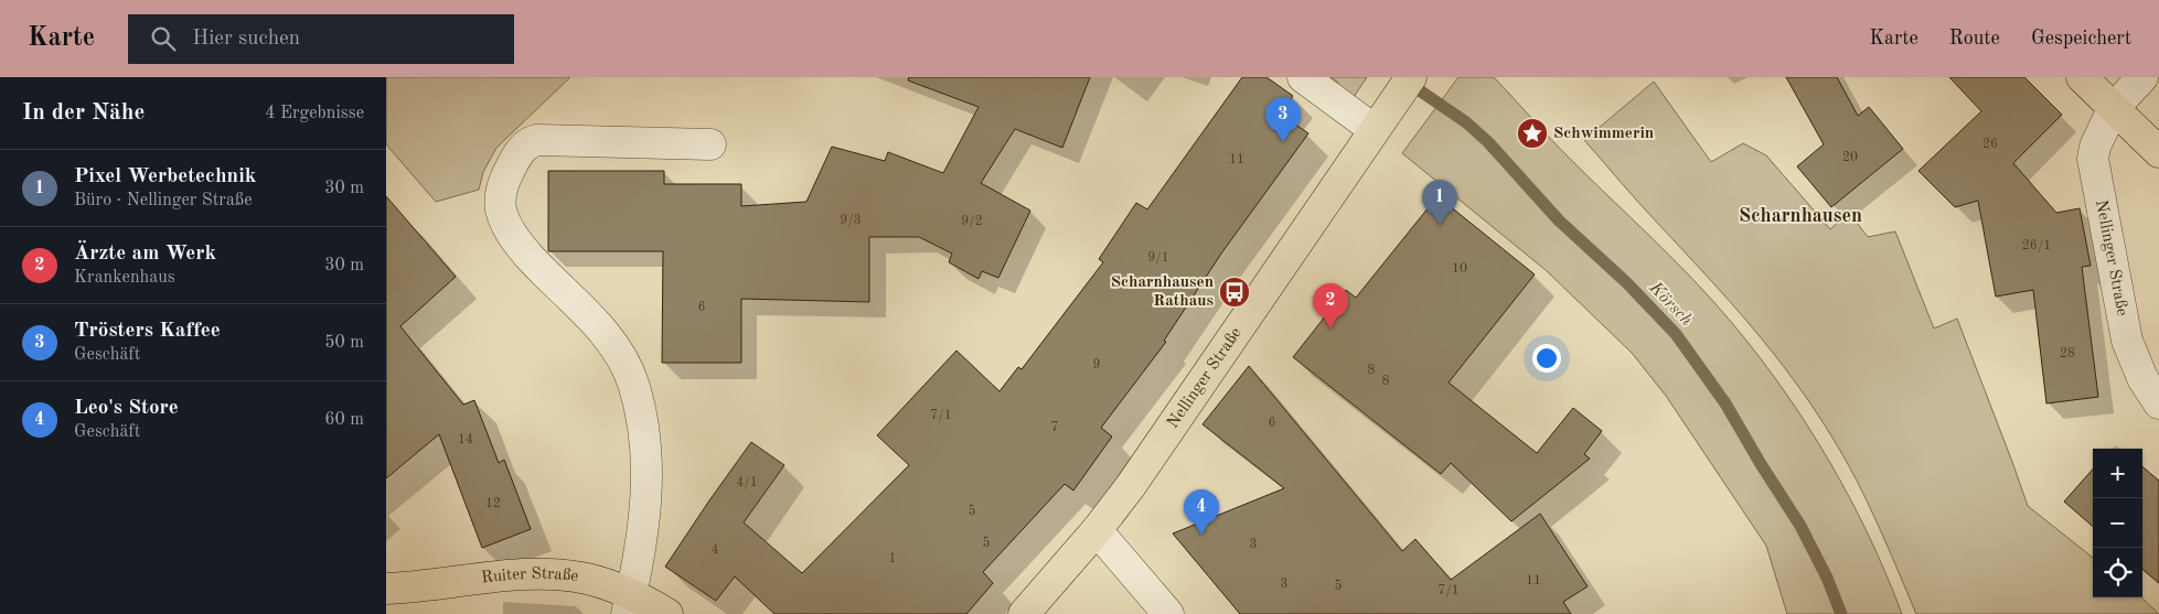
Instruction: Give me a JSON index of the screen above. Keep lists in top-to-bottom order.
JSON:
{
  "streets": {
    "main road": ["Nellinger Straße", "Ruiter Straße"]
  },
  "districts": ["Scharnhausen"],
  "water": ["Körsch"],
  "places": {
    "place": ["Schwimmerin"],
    "bus stop": ["Scharnhausen Rathaus"]
  },
  "house_numbers": [
    "26",
    "20",
    "11",
    "9/3",
    "9/2",
    "26/1",
    "9/1",
    "10",
    "6",
    "28",
    "9",
    "8",
    "8",
    "7/1",
    "6",
    "7",
    "14",
    "4/1",
    "12",
    "5",
    "5",
    "3",
    "4",
    "1",
    "11",
    "3",
    "5",
    "7/1"
  ],
  "page": {
    "header": "Karte",
    "search": "Hier suchen",
    "nav": ["Karte", "Route", "Gespeichert"],
    "heading": ["In der Nähe", "4 Ergebnisse"],
    "pins": [
      "3",
      "1",
      "2",
      "4"
    ],
    "list": [
      {
        "mark": "1",
        "name": "Pixel Werbetechnik",
        "note": "Büro · Nellinger Straße",
        "value": "30 m"
      },
      {
        "mark": "2",
        "name": "Ärzte am Werk",
        "note": "Krankenhaus",
        "value": "30 m"
      },
      {
        "mark": "3",
        "name": "Trösters Kaffee",
        "note": "Geschäft",
        "value": "50 m"
      },
      {
        "mark": "4",
        "name": "Leo's Store",
        "note": "Geschäft",
        "value": "60 m"
      }
    ],
    "map_buttons": ["+", "−"]
  }
}
